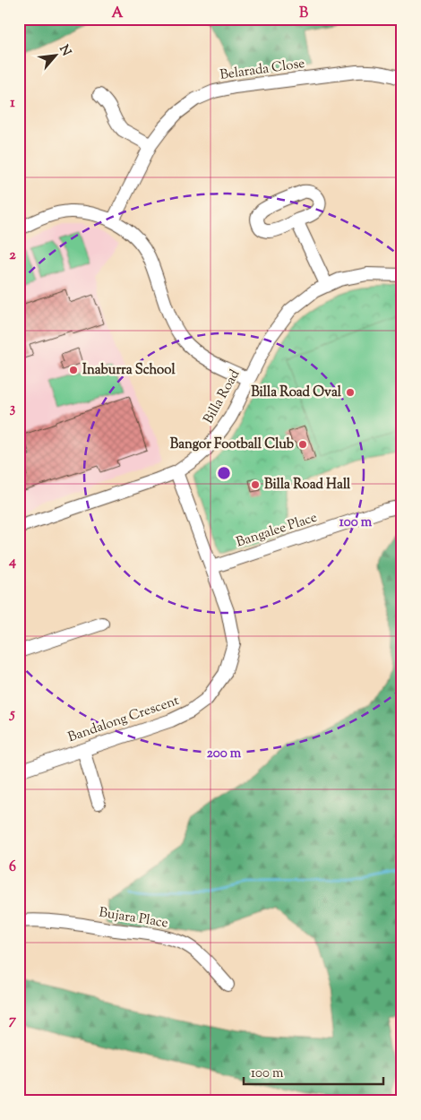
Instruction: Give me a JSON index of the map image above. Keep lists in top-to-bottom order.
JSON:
{
  "streets": {
    "street": [
      "Belarada Close",
      "Billa Road",
      "Bangalee Place",
      "Bandalong Crescent",
      "Bujara Place"
    ]
  },
  "crossings": [
    ["Billa Road", "Bandalong Crescent"],
    ["Bangalee Place", "Bandalong Crescent"]
  ],
  "places": [
    "Inaburra School",
    "Billa Road Oval",
    "Bangor Football Club",
    "Billa Road Hall"
  ],
  "scale_bar": "100 m",
  "north": "top right",
  "grid": {
    "columns": ["A", "B"],
    "rows": [
      "1",
      "2",
      "3",
      "4",
      "5",
      "6",
      "7"
    ]
  },
  "rings": ["100 m", "200 m"]
}
